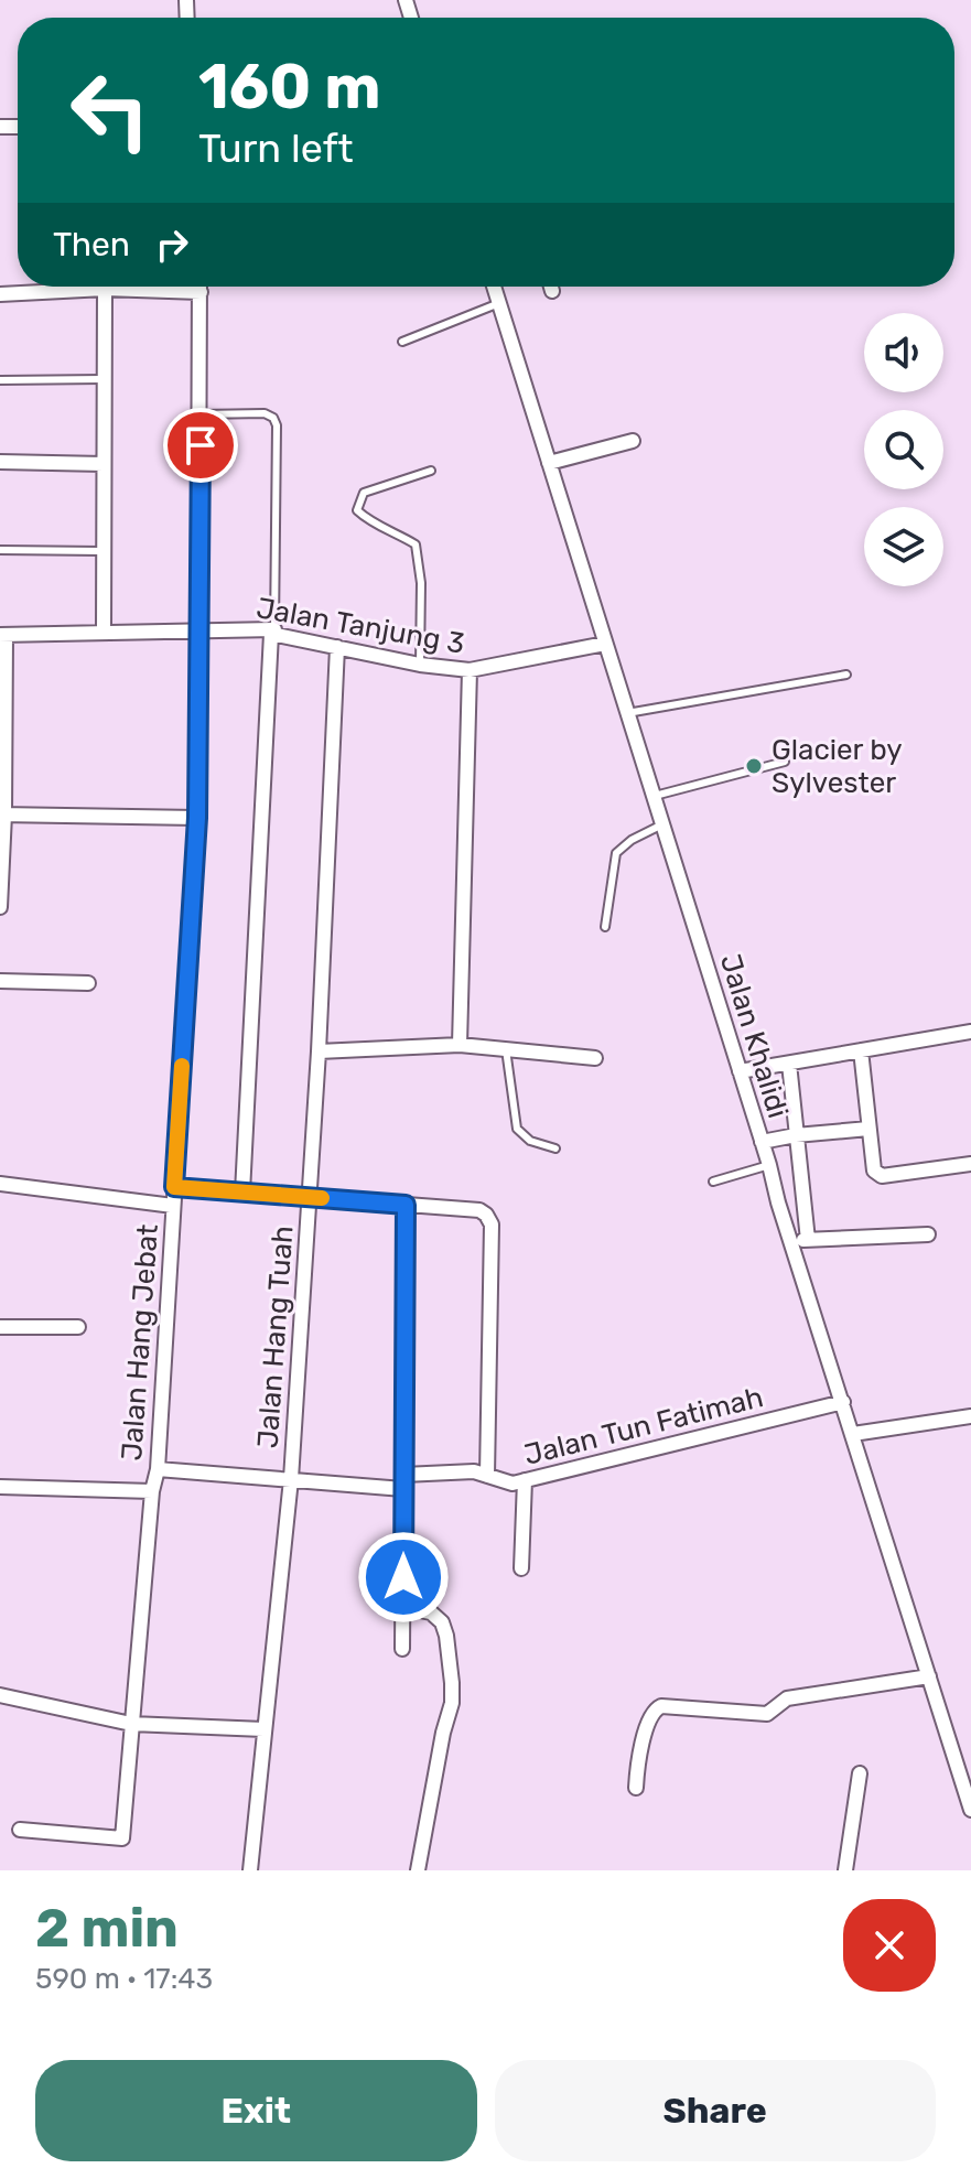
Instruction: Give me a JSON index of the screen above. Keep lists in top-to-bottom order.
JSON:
{
  "streets": {
    "street": [
      "Jalan Tanjung 3",
      "Jalan Khalidi",
      "Jalan Hang Tuah",
      "Jalan Hang Jebat",
      "Jalan Tun Fatimah"
    ]
  },
  "crossings": [
    ["Jalan Tanjung 3", "Jalan Khalidi"],
    ["Jalan Tanjung 3", "Jalan Hang Tuah"],
    ["Jalan Tanjung 3", "Jalan Hang Jebat"],
    ["Jalan Khalidi", "Jalan Tun Fatimah"],
    ["Jalan Hang Tuah", "Jalan Tun Fatimah"],
    ["Jalan Hang Jebat", "Jalan Tun Fatimah"]
  ],
  "places": ["Glacier by Sylvester"],
  "page": {
    "turn": ["160 m", "Turn left"],
    "then": "Then",
    "heading": ["2 min", "590 m · 17:43"],
    "buttons": ["Exit", "Share"]
  }
}
